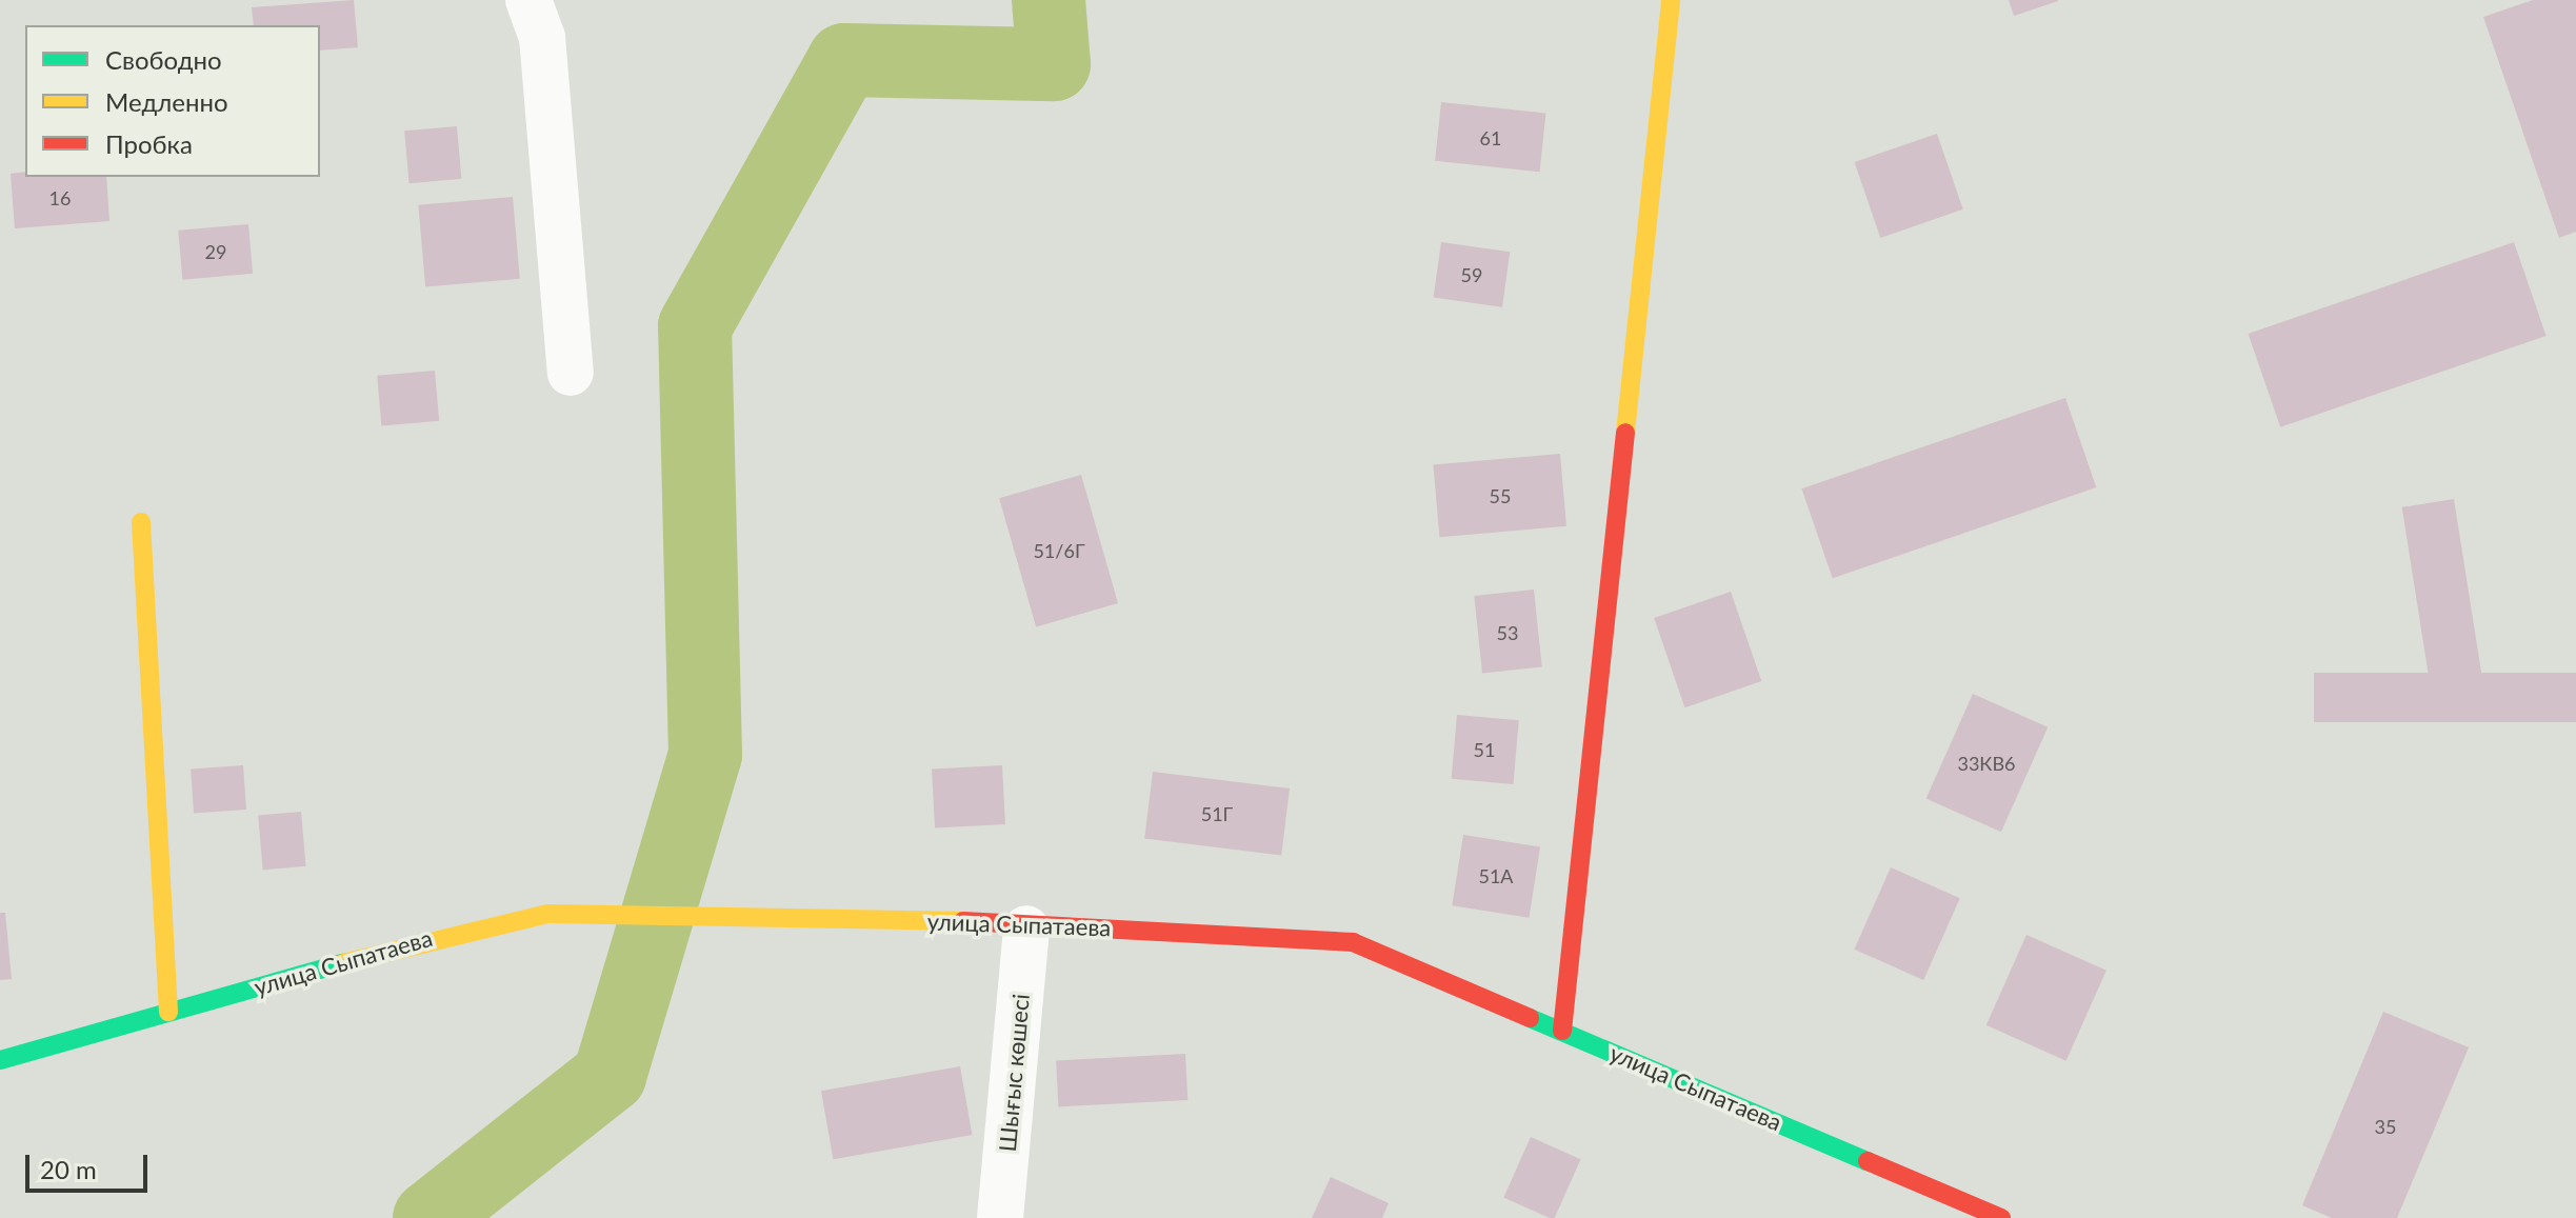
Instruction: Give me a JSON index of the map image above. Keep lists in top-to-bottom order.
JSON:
{
  "streets": {
    "street": ["улица Сыпатаева", "Шығыс көшесі"]
  },
  "crossings": [
    ["улица Сыпатаева", "Шығыс көшесі"]
  ],
  "house_numbers": [
    "61",
    "16",
    "29",
    "59",
    "55",
    "51/6Г",
    "53",
    "51",
    "33КВ6",
    "51Г",
    "51А",
    "35"
  ],
  "legend": ["Свободно", "Медленно", "Пробка"],
  "scale_bar": "20 m"
}
